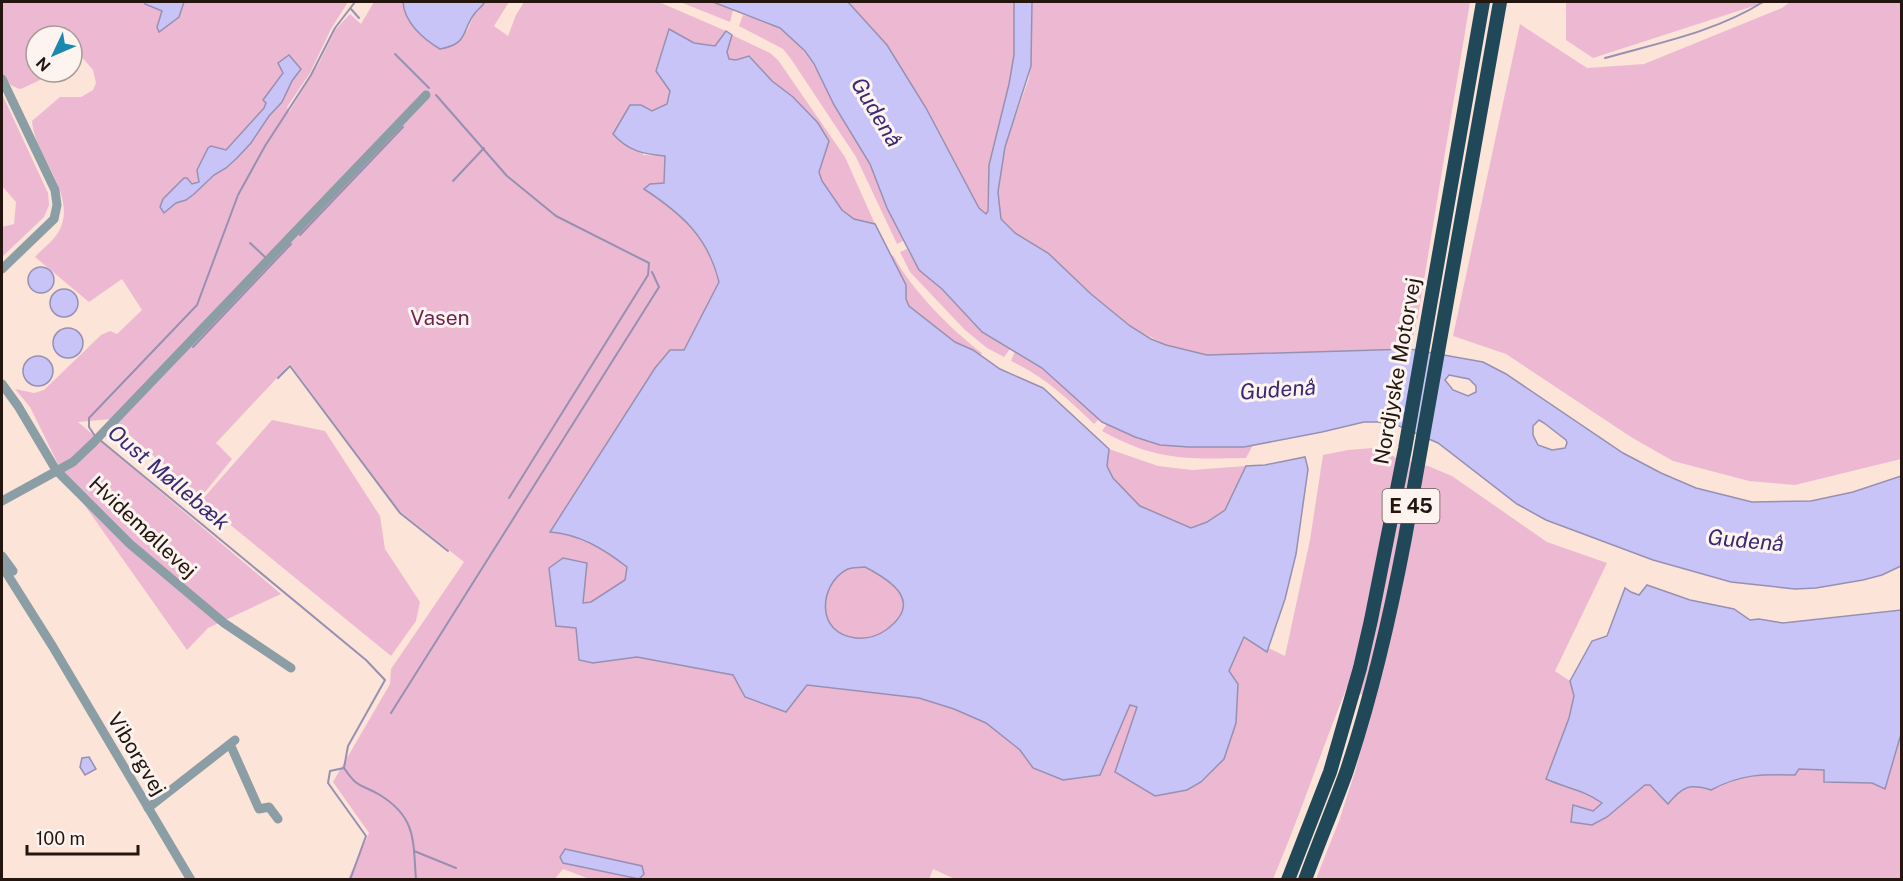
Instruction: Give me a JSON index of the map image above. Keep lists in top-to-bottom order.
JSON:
{
  "streets": {
    "highway": ["Nordjyske Motorvej", "E 45"],
    "street": ["Hvidemøllevej", "Viborgvej"]
  },
  "water": ["Gudenå", "Oust Møllebæk"],
  "parks": ["Vasen"],
  "scale_bar": "100 m",
  "north": "bottom left"
}
